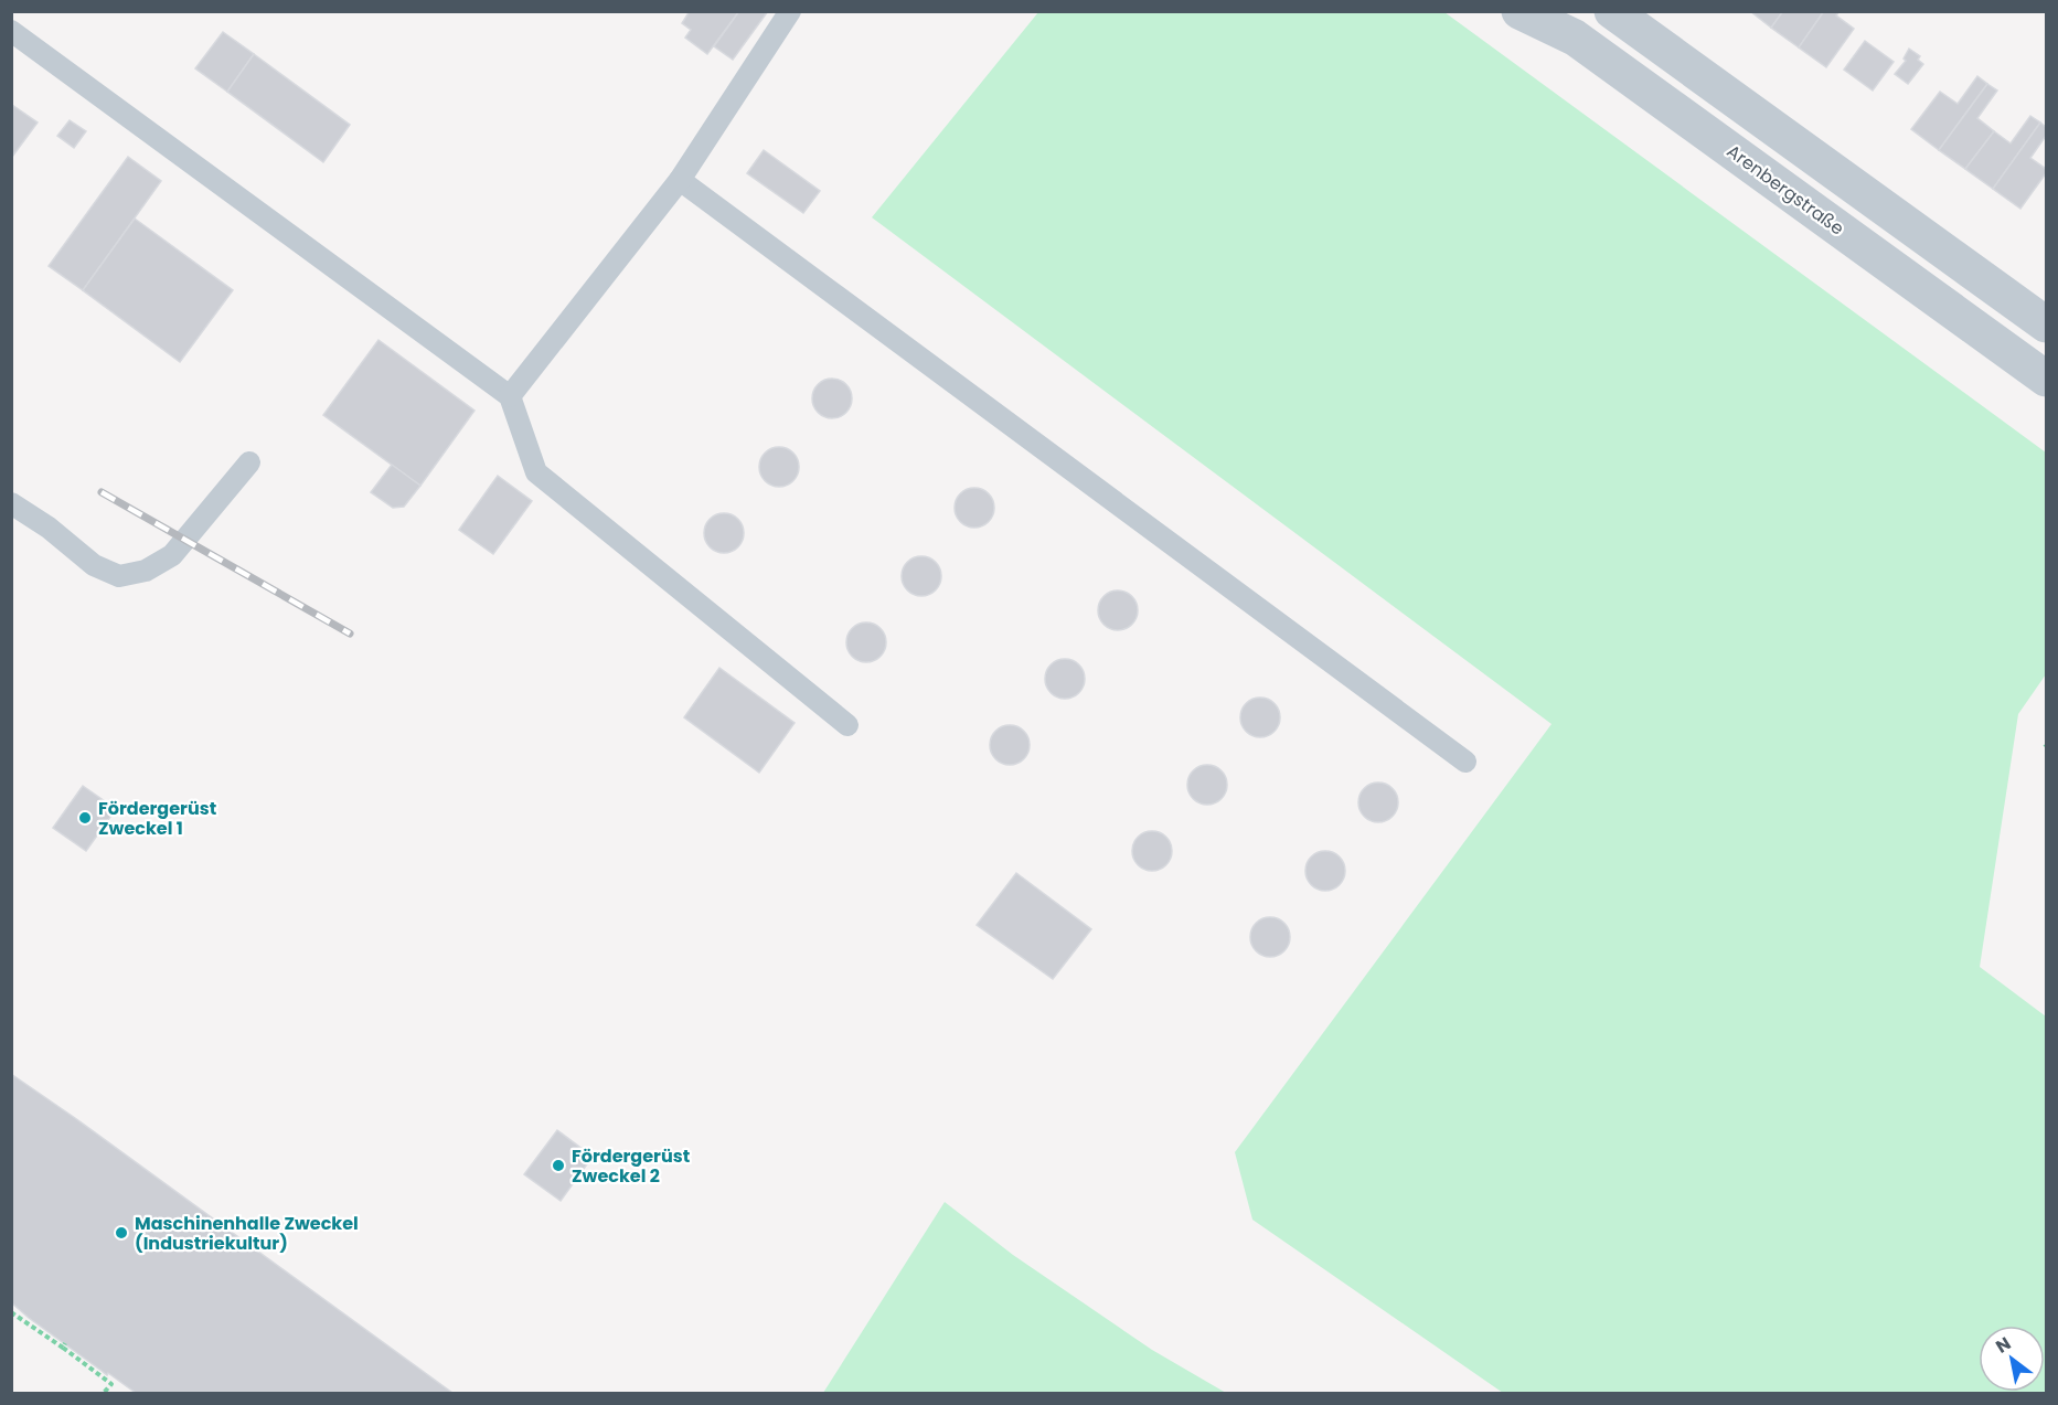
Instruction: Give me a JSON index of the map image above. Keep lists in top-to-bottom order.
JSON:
{
  "streets": {
    "street": ["Arenbergstraße"]
  },
  "places": ["Fördergerüst Zweckel 1", "Fördergerüst Zweckel 2", "Maschinenhalle Zweckel (Industriekultur)"],
  "north": "top left"
}
